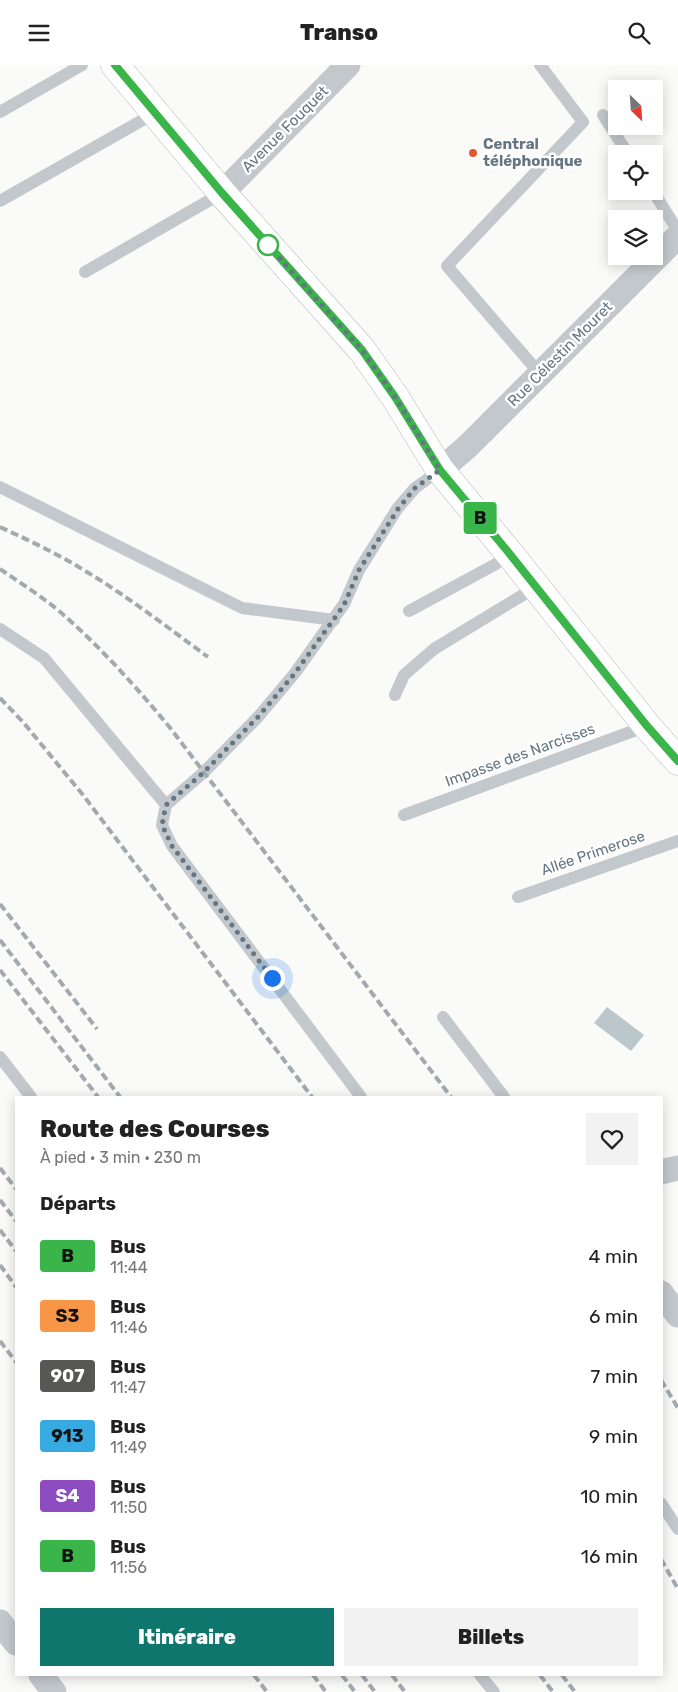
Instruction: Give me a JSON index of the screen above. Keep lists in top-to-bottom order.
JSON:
{
  "streets": {
    "street": ["Avenue Fouquet", "Rue Célestin Mouret"],
    "lane": ["Impasse des Narcisses", "Allée Primerose"]
  },
  "places": ["Central téléphonique"],
  "lines": ["bus line B"],
  "north": "bottom right",
  "page": {
    "header": "Transo",
    "on_map": "B",
    "heading": [
      ["Route des Courses", "À pied · 3 min · 230 m"],
      "Départs"
    ],
    "list": [
      {
        "mark": "B",
        "name": "Bus",
        "note": "11:44",
        "value": "4 min"
      },
      {
        "mark": "S3",
        "name": "Bus",
        "note": "11:46",
        "value": "6 min"
      },
      {
        "mark": "907",
        "name": "Bus",
        "note": "11:47",
        "value": "7 min"
      },
      {
        "mark": "913",
        "name": "Bus",
        "note": "11:49",
        "value": "9 min"
      },
      {
        "mark": "S4",
        "name": "Bus",
        "note": "11:50",
        "value": "10 min"
      },
      {
        "mark": "B",
        "name": "Bus",
        "note": "11:56",
        "value": "16 min"
      }
    ],
    "buttons": ["Itinéraire", "Billets"]
  }
}
